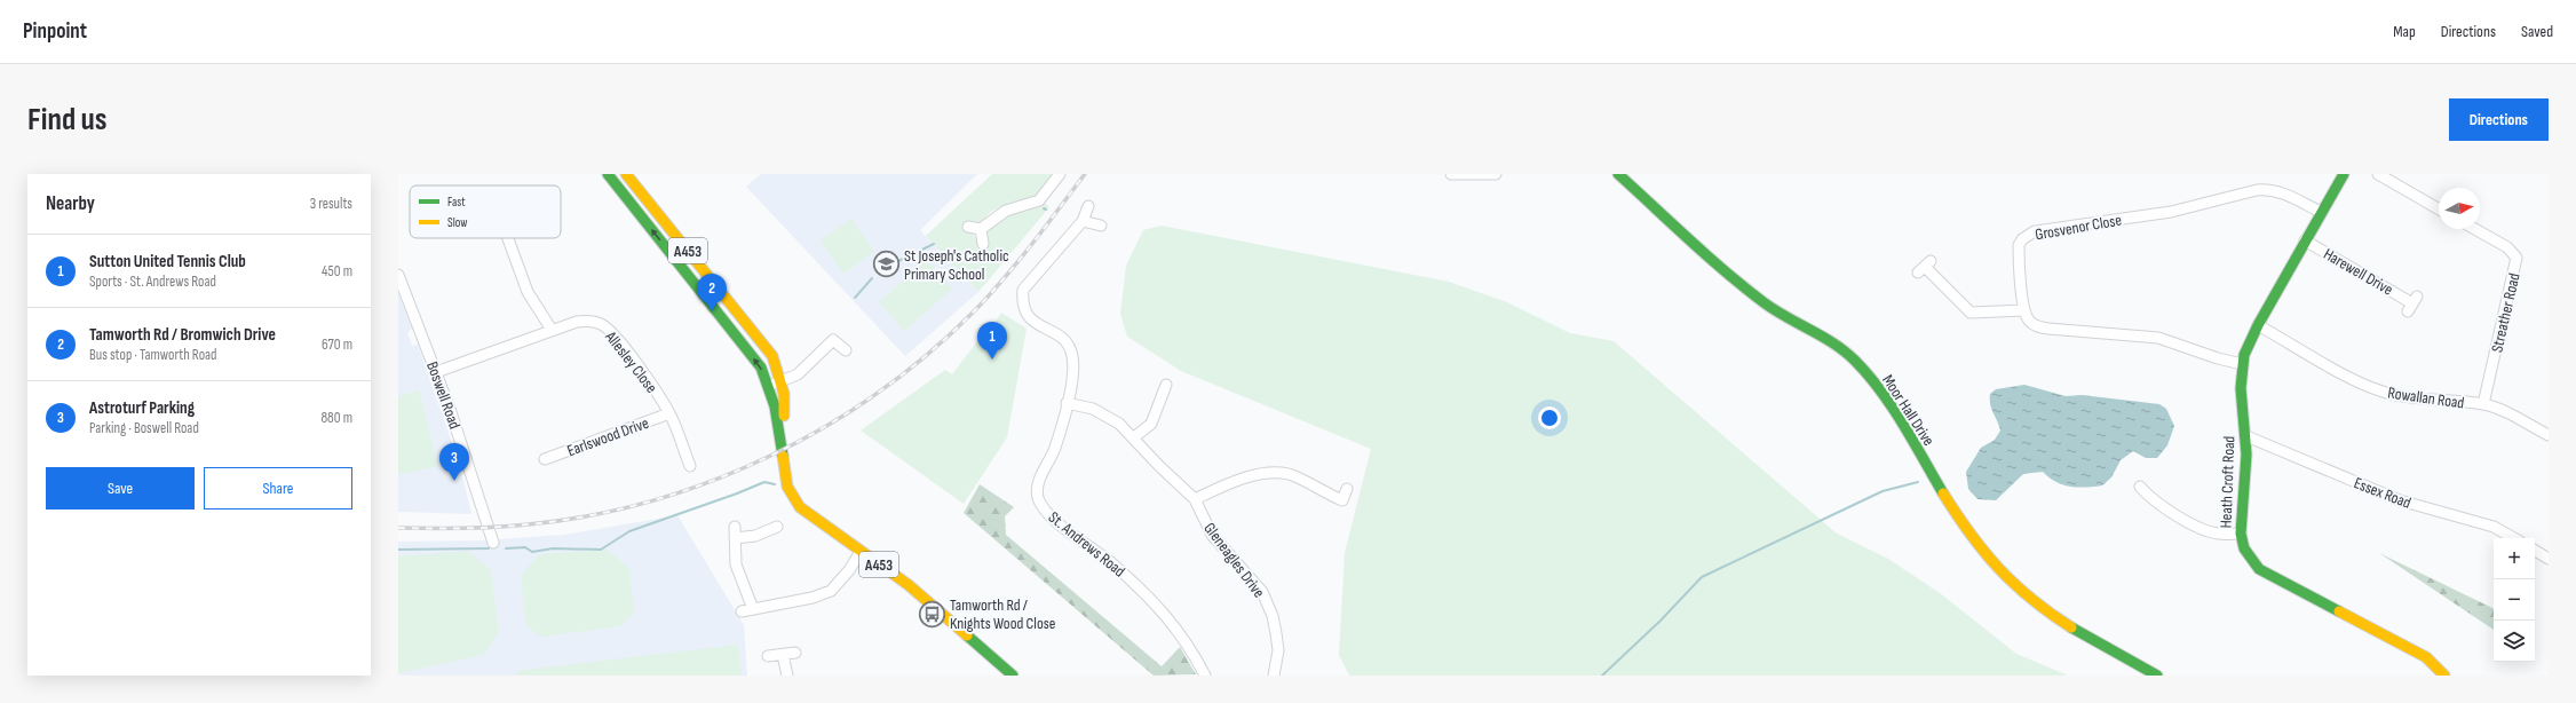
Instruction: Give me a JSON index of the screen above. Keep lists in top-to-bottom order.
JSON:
{
  "streets": {
    "street": [
      "Grosvenor Close",
      "A453",
      "Harewell Drive",
      "Streather Road",
      "Allesley Close",
      "Boswell Road",
      "Rowallan Road",
      "Moor Hall Drive",
      "Earlswood Drive",
      "Heath Croft Road",
      "Essex Road",
      "St. Andrews Road",
      "Gleneagles Drive"
    ]
  },
  "crossings": [
    ["Grosvenor Close", "Heath Croft Road"],
    ["Harewell Drive", "Heath Croft Road"],
    ["Streather Road", "Rowallan Road"],
    ["Allesley Close", "Boswell Road"],
    ["Allesley Close", "Earlswood Drive"],
    ["Rowallan Road", "Heath Croft Road"],
    ["Heath Croft Road", "Essex Road"],
    ["St. Andrews Road", "Gleneagles Drive"]
  ],
  "places": {
    "school or university": ["St Joseph's Catholic Primary School"],
    "bus stop": ["Tamworth Rd / Knights Wood Close"]
  },
  "legend": ["Fast", "Slow"],
  "north": "right",
  "page": {
    "header": "Pinpoint",
    "nav": ["Map", "Directions", "Saved"],
    "buttons": [
      "Directions",
      ["Save", "Share"]
    ],
    "title": "Find us",
    "heading": ["Nearby", "3 results"],
    "list": [
      {
        "mark": "1",
        "name": "Sutton United Tennis Club",
        "note": "Sports · St. Andrews Road",
        "value": "450 m"
      },
      {
        "mark": "2",
        "name": "Tamworth Rd / Bromwich Drive",
        "note": "Bus stop · Tamworth Road",
        "value": "670 m"
      },
      {
        "mark": "3",
        "name": "Astroturf Parking",
        "note": "Parking · Boswell Road",
        "value": "880 m"
      }
    ],
    "pins": ["2", "1", "3"],
    "map_buttons": ["+", "−"]
  }
}
